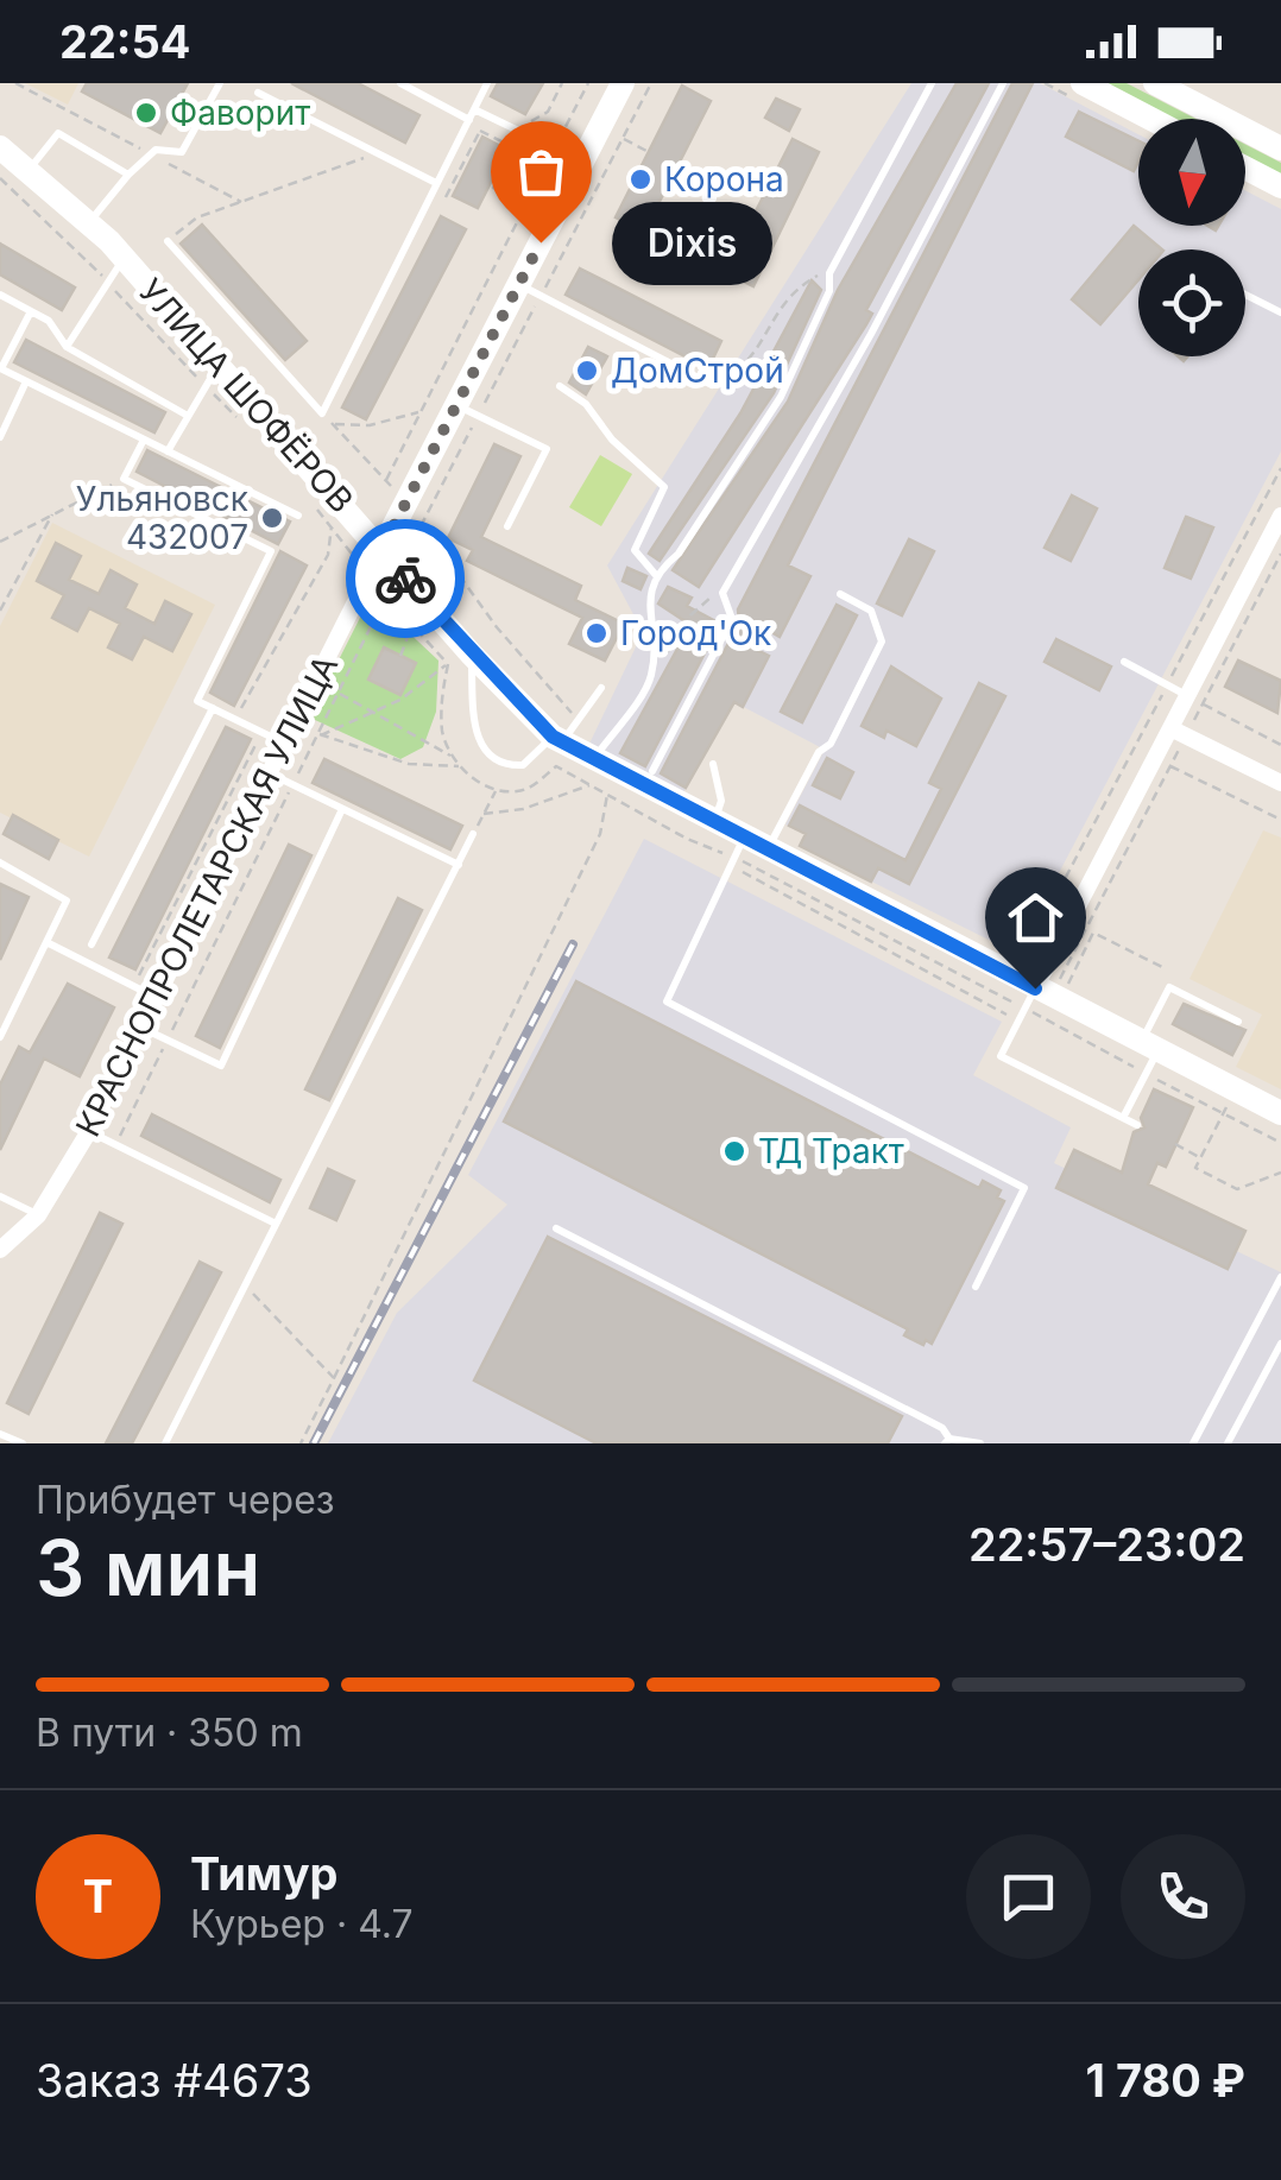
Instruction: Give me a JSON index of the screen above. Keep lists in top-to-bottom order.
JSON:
{
  "streets": {
    "street": ["УЛИЦА ШОФЁРОВ", "КРАСНОПРОЛЕТАРСКАЯ УЛИЦА"]
  },
  "crossings": [
    ["УЛИЦА ШОФЁРОВ", "КРАСНОПРОЛЕТАРСКАЯ УЛИЦА"]
  ],
  "places": [
    "Фаворит",
    "Корона",
    "Dixis",
    "ДомСтрой",
    "Ульяновск 432007",
    "Город'Ок",
    "ТД Тракт"
  ],
  "north": "bottom",
  "page": {
    "status": "22:54",
    "bubble": "Dixis",
    "heading": ["3 мин", "Прибудет через", "22:57–23:02"],
    "panel": [
      "Тимур",
      "Курьер · 4.7",
      "Заказ #4673",
      "1 780 ₽"
    ],
    "bar": "В пути · 350 m",
    "round": "Т"
  }
}
